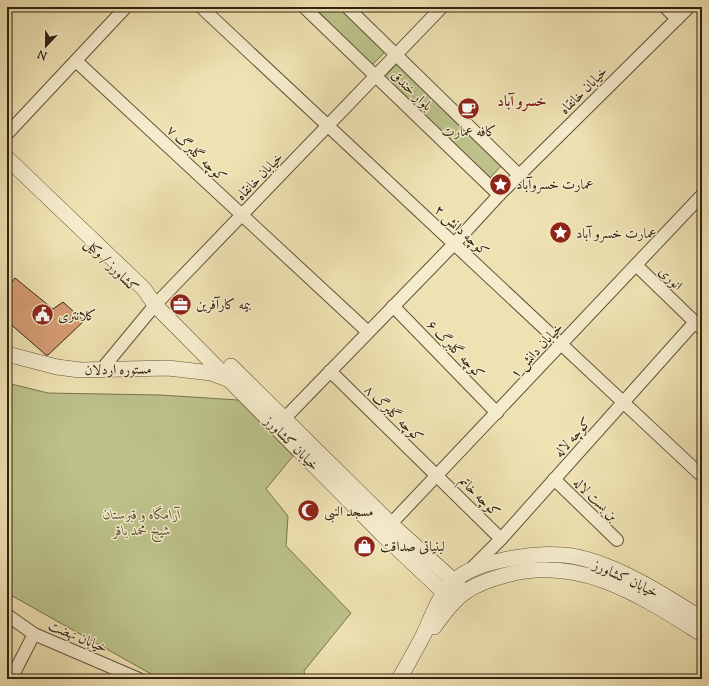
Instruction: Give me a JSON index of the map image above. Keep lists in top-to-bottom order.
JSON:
{
  "streets": {
    "street": [
      "بلوار خندق",
      "خیابان خانقاه",
      "کوچه گلبرگ ۷",
      "کوچه دانش ۲",
      "کشاورز / وکیل",
      "انوری",
      "کوچه گلبرگ ۶",
      "خیابان دانش ۱",
      "مستوره اردلان",
      "کوچه گلبرگ ۸",
      "کوچه لاله",
      "خیابان کشاورز",
      "کوچه خاتم",
      "بن بست لاله",
      "خیابان نهضت"
    ]
  },
  "crossings": [
    ["بلوار خندق", "خیابان خانقاه"],
    ["خیابان خانقاه", "کوچه گلبرگ ۷"],
    ["خیابان خانقاه", "کوچه دانش ۲"],
    ["خیابان خانقاه", "کشاورز / وکیل"],
    ["خیابان خانقاه", "کوچه گلبرگ ۶"],
    ["خیابان خانقاه", "مستوره اردلان"],
    ["خیابان خانقاه", "کوچه گلبرگ ۸"],
    ["خیابان خانقاه", "خیابان کشاورز"],
    ["کوچه دانش ۲", "خیابان دانش ۱"],
    ["کوچه دانش ۲", "کوچه لاله"],
    ["کشاورز / وکیل", "مستوره اردلان"],
    ["کشاورز / وکیل", "خیابان کشاورز"],
    ["انوری", "خیابان دانش ۱"],
    ["انوری", "کوچه لاله"],
    ["کوچه گلبرگ ۶", "خیابان دانش ۱"],
    ["خیابان دانش ۱", "کوچه گلبرگ ۸"],
    ["خیابان دانش ۱", "خیابان کشاورز"],
    ["خیابان دانش ۱", "کوچه خاتم"],
    ["مستوره اردلان", "خیابان کشاورز"],
    ["کوچه گلبرگ ۸", "کوچه خاتم"],
    ["کوچه لاله", "خیابان کشاورز"],
    ["کوچه لاله", "کوچه خاتم"],
    ["کوچه لاله", "بن بست لاله"]
  ],
  "districts": ["خسرو آباد"],
  "parks": ["آرامگاه و قبرستان شیخ محمد باقر"],
  "places": {
    "cafe": ["کافه عمارت"],
    "place": ["عمارت خسروآباد", "عمارت خسرو آباد"],
    "office": ["بیمه کارآفرین"],
    "public building": ["کلانتری"],
    "mosque": ["مسجد النبی"],
    "shop": ["لبنیاتی ‌صداقت"]
  },
  "north": "bottom"
}
